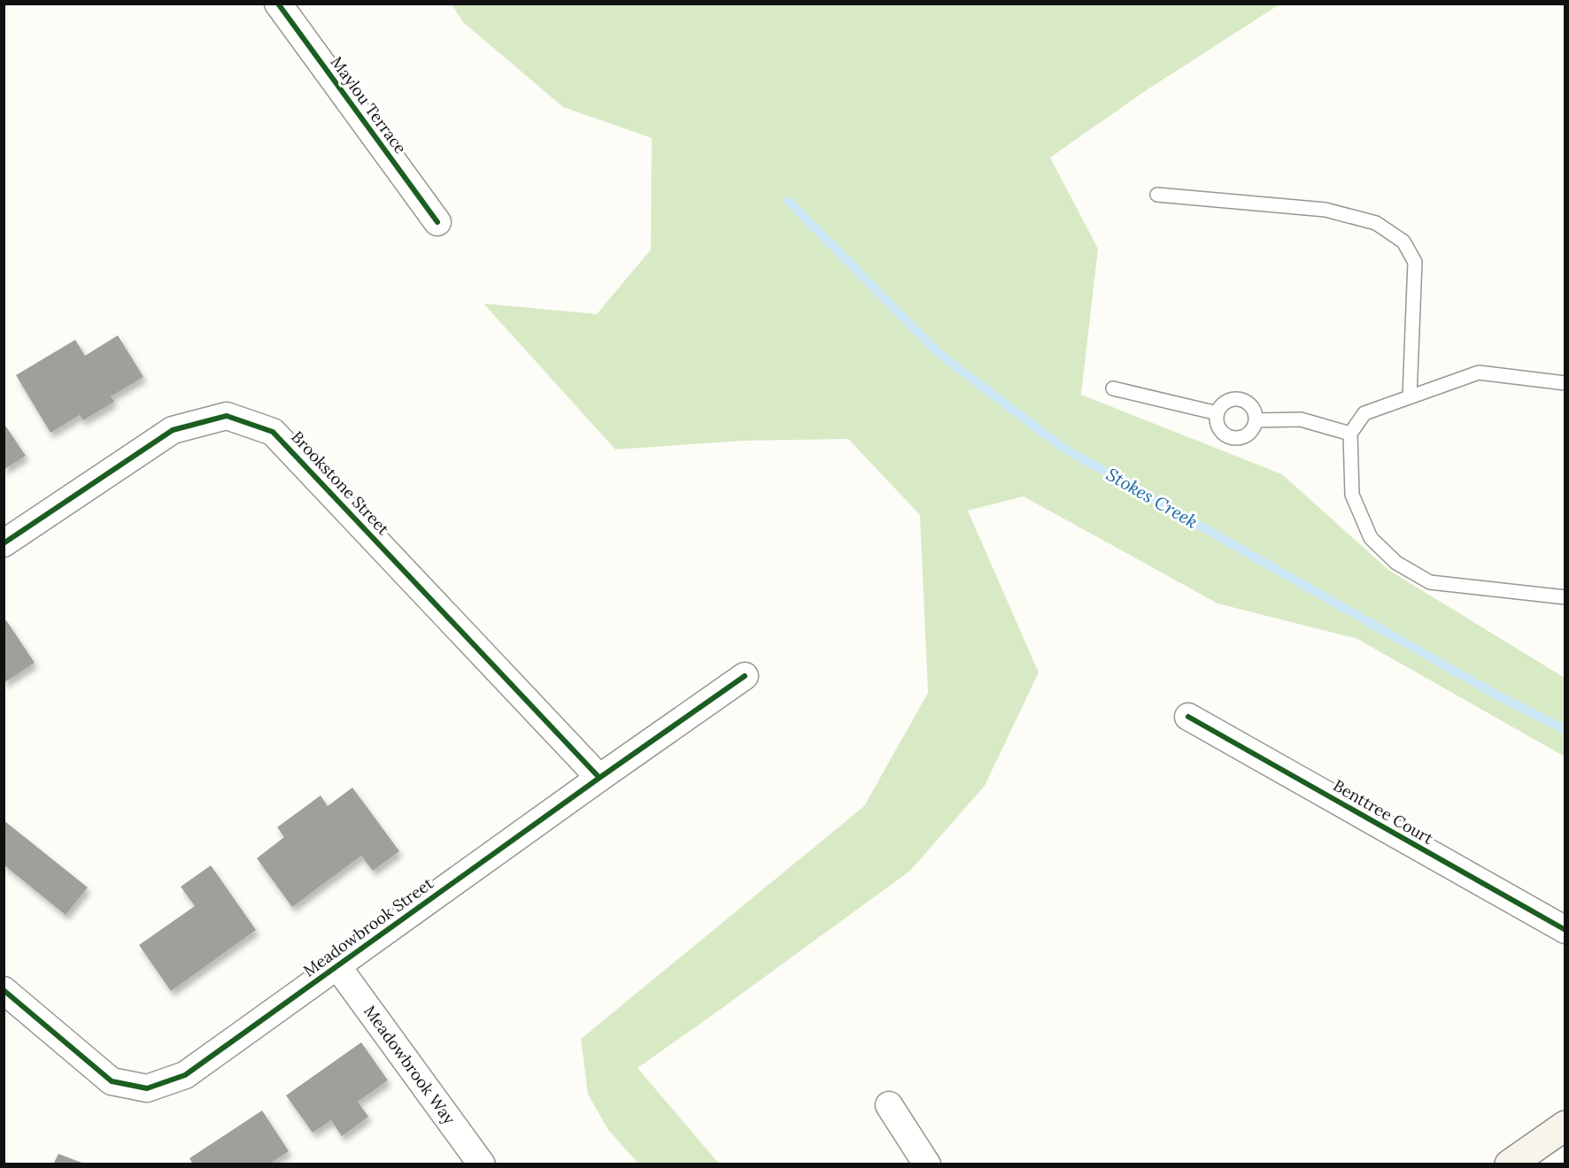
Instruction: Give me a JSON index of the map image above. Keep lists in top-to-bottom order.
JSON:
{
  "streets": {
    "street": [
      "Maylou Terrace",
      "Brookstone Street",
      "Benttree Court",
      "Meadowbrook Street",
      "Meadowbrook Way"
    ]
  },
  "crossings": [
    ["Brookstone Street", "Meadowbrook Street"],
    ["Meadowbrook Street", "Meadowbrook Way"]
  ],
  "water": ["Stokes Creek"]
}
